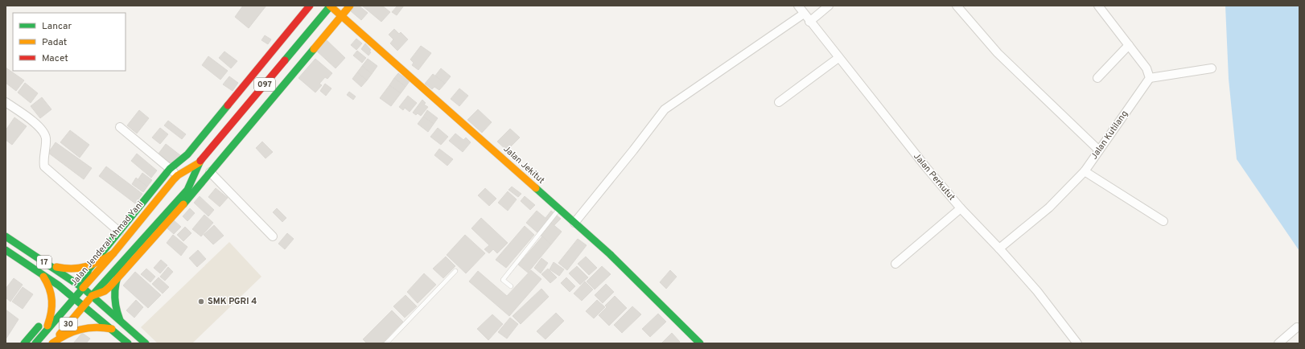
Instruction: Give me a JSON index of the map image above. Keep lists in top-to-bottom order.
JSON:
{
  "streets": {
    "main road": [
      "097",
      "Jalan Jekitut",
      "Jalan Jenderal Ahmad Yani",
      "17",
      "30"
    ],
    "street": ["Jalan Kutilang", "Jalan Perkutut"]
  },
  "crossings": [
    ["Jalan Kutilang", "Jalan Perkutut"],
    ["Jalan Jekitut", "Jalan Jenderal Ahmad Yani"],
    ["Jalan Jenderal Ahmad Yani", "17"]
  ],
  "places": ["SMK PGRI 4"],
  "legend": ["Lancar", "Padat", "Macet"]
}
